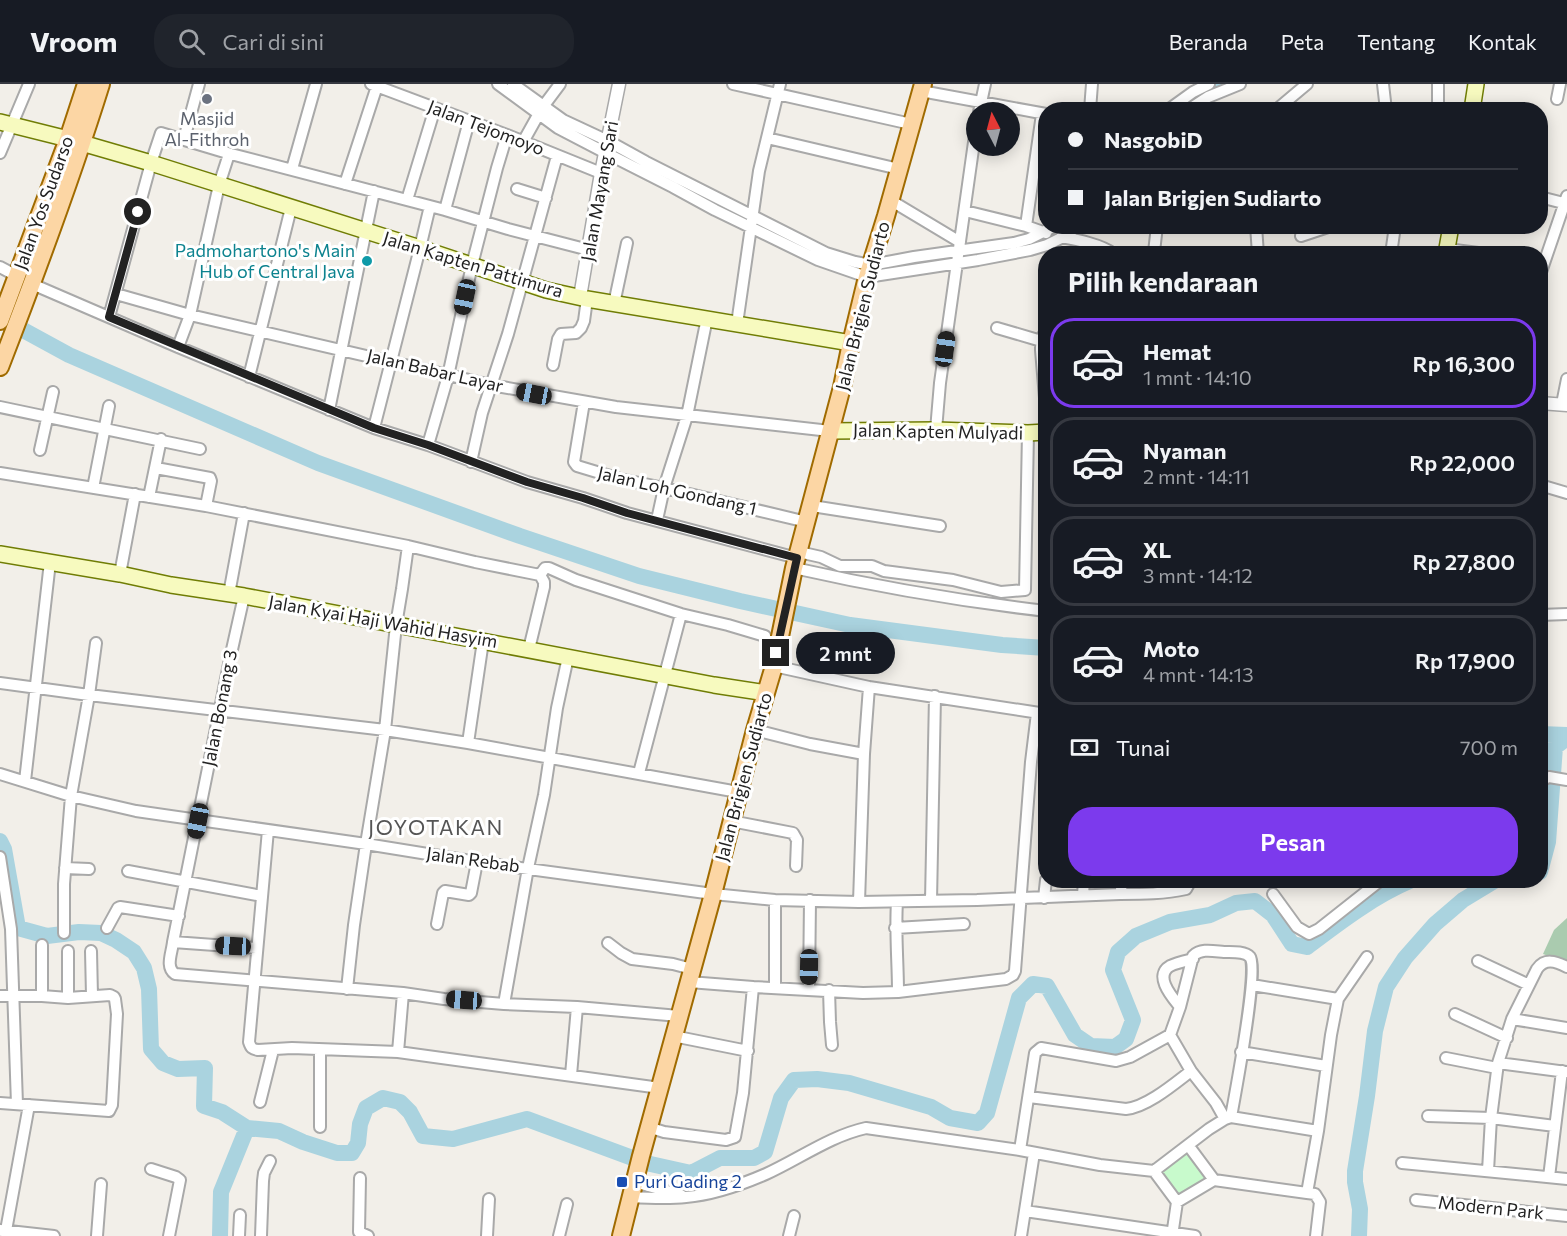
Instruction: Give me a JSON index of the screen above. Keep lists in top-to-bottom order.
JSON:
{
  "streets": {
    "main road": [
      "Jalan Yos Sudarso",
      "Jalan Kapten Pattimura",
      "Jalan Brigjen Sudiarto",
      "Jalan Kapten Mulyadi",
      "Jalan Kyai Haji Wahid Hasyim"
    ],
    "street": [
      "Jalan Tejomoyo",
      "Jalan Mayang Sari",
      "Jalan Babar Layar",
      "Jalan Loh Gondang 1",
      "Jalan Bonang 3",
      "Jalan Rebab",
      "Modern Park"
    ]
  },
  "crossings": [
    ["Jalan Tejomoyo", "Jalan Mayang Sari"],
    ["Jalan Mayang Sari", "Jalan Kapten Pattimura"],
    ["Jalan Yos Sudarso", "Jalan Kapten Pattimura"],
    ["Jalan Kapten Pattimura", "Jalan Brigjen Sudiarto"],
    ["Jalan Brigjen Sudiarto", "Jalan Babar Layar"],
    ["Jalan Brigjen Sudiarto", "Jalan Kapten Mulyadi"],
    ["Jalan Brigjen Sudiarto", "Jalan Loh Gondang 1"],
    ["Jalan Brigjen Sudiarto", "Jalan Kyai Haji Wahid Hasyim"],
    ["Jalan Brigjen Sudiarto", "Jalan Rebab"],
    ["Jalan Babar Layar", "Jalan Kapten Mulyadi"],
    ["Jalan Babar Layar", "Jalan Loh Gondang 1"],
    ["Jalan Kyai Haji Wahid Hasyim", "Jalan Bonang 3"],
    ["Jalan Bonang 3", "Jalan Rebab"]
  ],
  "districts": ["JOYOTAKAN"],
  "places": {
    "other": ["Masjid Al-Fithroh", "Padmohartono's Main Hub of Central Java"],
    "transit": ["Puri Gading 2"]
  },
  "north": "top",
  "page": {
    "header": "Vroom",
    "search": "Cari di sini",
    "nav": [
      "Beranda",
      "Peta",
      "Tentang",
      "Kontak"
    ],
    "banner": ["NasgobiD", "Jalan Brigjen Sudiarto"],
    "heading": "Pilih kendaraan",
    "list": [
      {
        "name": "Hemat",
        "note": "1 mnt · 14:10",
        "value": "Rp 16,300"
      },
      {
        "name": "Nyaman",
        "note": "2 mnt · 14:11",
        "value": "Rp 22,000"
      },
      {
        "name": "XL",
        "note": "3 mnt · 14:12",
        "value": "Rp 27,800"
      },
      {
        "name": "Moto",
        "note": "4 mnt · 14:13",
        "value": "Rp 17,900"
      }
    ],
    "bubble": "2 mnt",
    "pay": ["Tunai", "700 m"],
    "buttons": "Pesan"
  }
}
